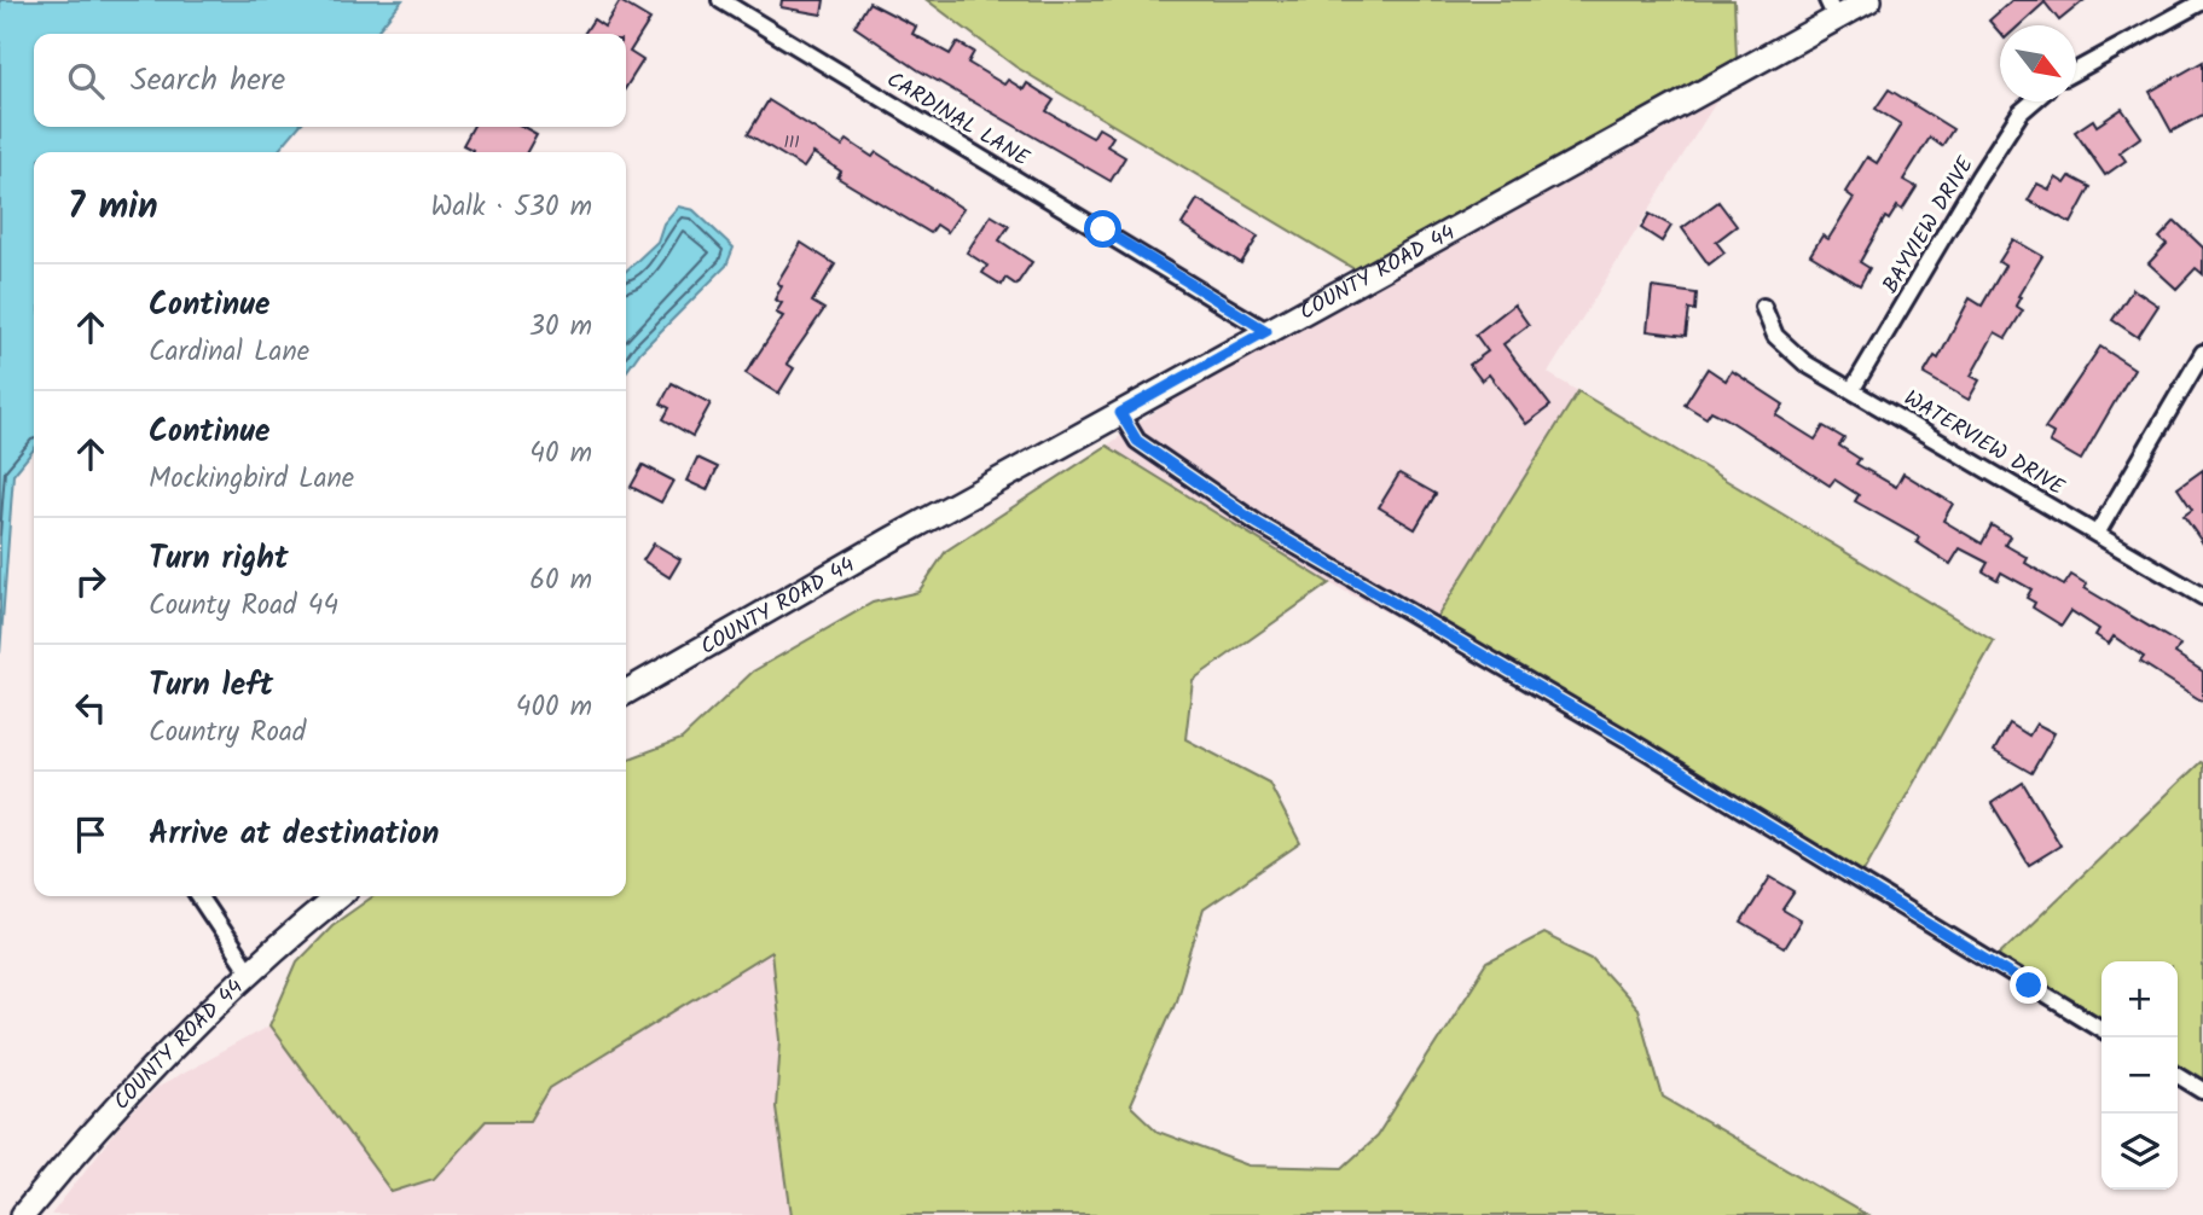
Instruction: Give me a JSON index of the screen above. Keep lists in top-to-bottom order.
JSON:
{
  "streets": {
    "main road": ["COUNTY ROAD 44"],
    "street": ["CARDINAL LANE", "BAYVIEW DRIVE", "WATERVIEW DRIVE"]
  },
  "crossings": [
    ["CARDINAL LANE", "COUNTY ROAD 44"],
    ["BAYVIEW DRIVE", "WATERVIEW DRIVE"]
  ],
  "house_numbers": ["111"],
  "north": "bottom right",
  "page": {
    "search": "Search here",
    "heading": ["7 min", "Walk · 530 m"],
    "list": [
      ["Continue", "Cardinal Lane", "30 m"],
      ["Continue", "Mockingbird Lane", "40 m"],
      ["Turn right", "County Road 44", "60 m"],
      ["Turn left", "Country Road", "400 m"],
      "Arrive at destination"
    ],
    "map_buttons": ["+", "−"]
  }
}
